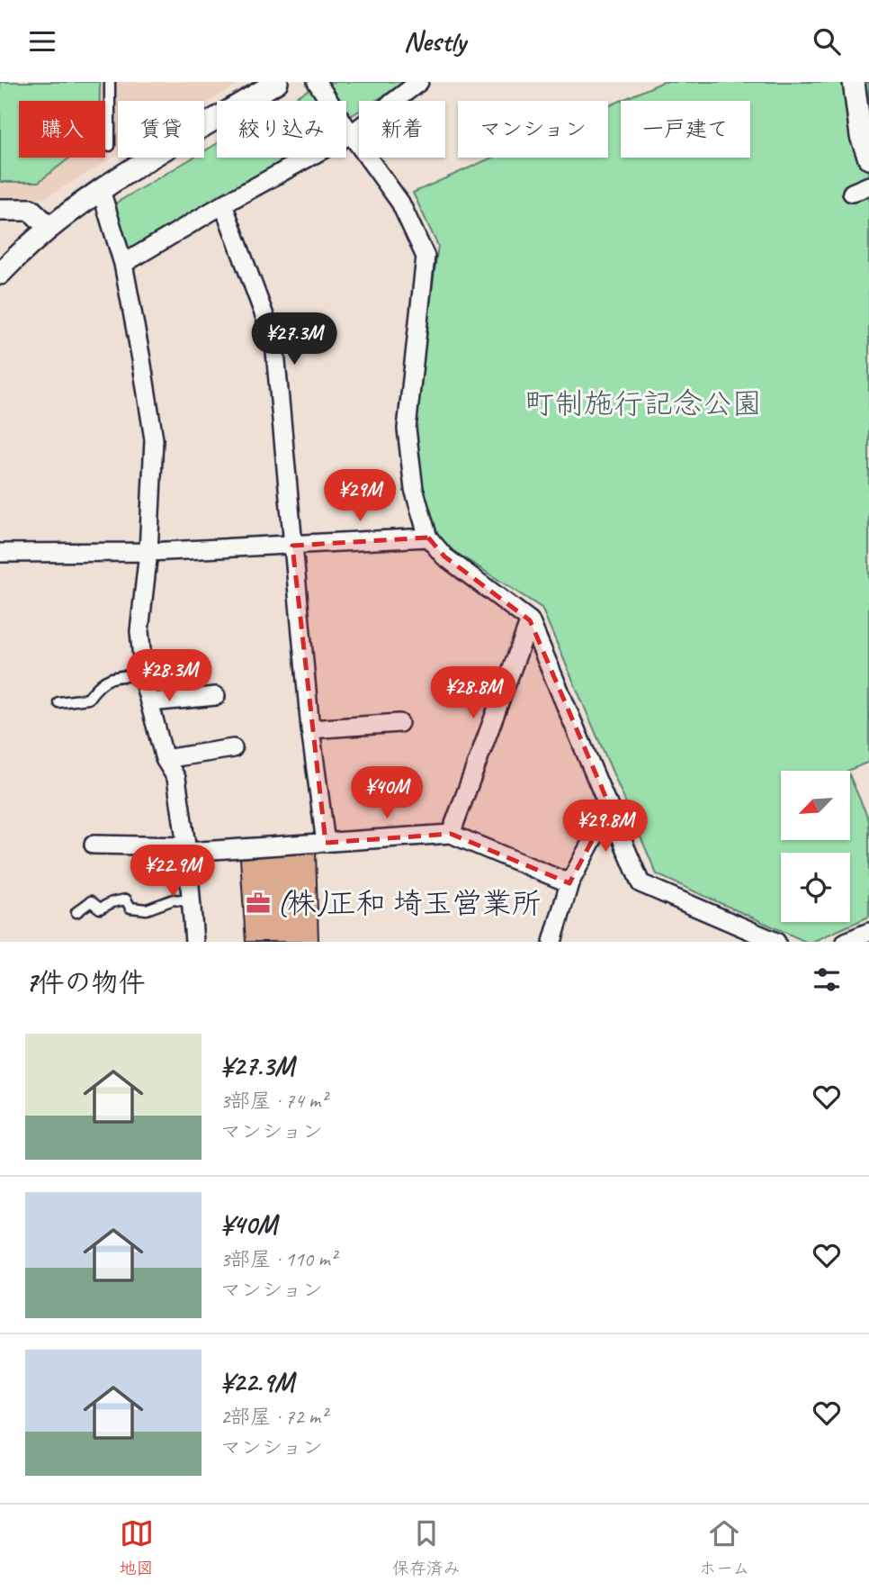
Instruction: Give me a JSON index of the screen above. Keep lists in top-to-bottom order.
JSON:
{
  "parks": ["町制施行記念公園"],
  "places": {
    "office": ["(株)正和 埼玉営業所"]
  },
  "north": "bottom left",
  "page": {
    "header": "Nestly",
    "chip": [
      "購入",
      "賃貸",
      "絞り込み",
      "新着",
      "マンション",
      "一戸建て"
    ],
    "price": [
      "¥27.3M",
      "¥29M",
      "¥28.3M",
      "¥28.8M",
      "¥40M",
      "¥29.8M",
      "¥22.9M"
    ],
    "heading": "7件の物件",
    "list": [
      {
        "name": "¥27.3M",
        "note": "3部屋 · 74 m² · マンション"
      },
      {
        "name": "¥40M",
        "note": "3部屋 · 110 m² · マンション"
      },
      {
        "name": "¥22.9M",
        "note": "2部屋 · 72 m² · マンション"
      }
    ],
    "tabs": ["地図", "保存済み", "ホーム"]
  }
}
